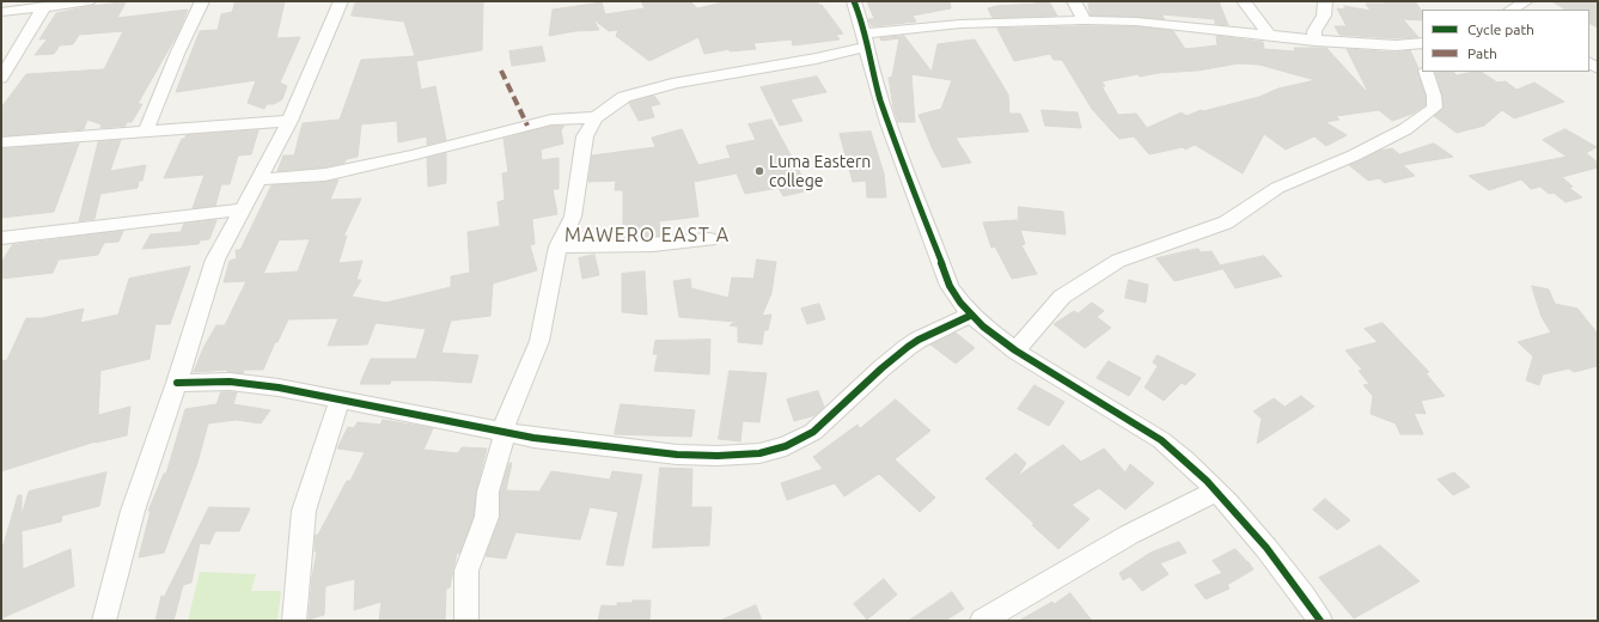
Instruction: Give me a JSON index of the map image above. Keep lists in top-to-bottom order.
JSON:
{
  "districts": ["MAWERO EAST A"],
  "places": ["Luma Eastern college"],
  "legend": ["Cycle path", "Path"]
}
